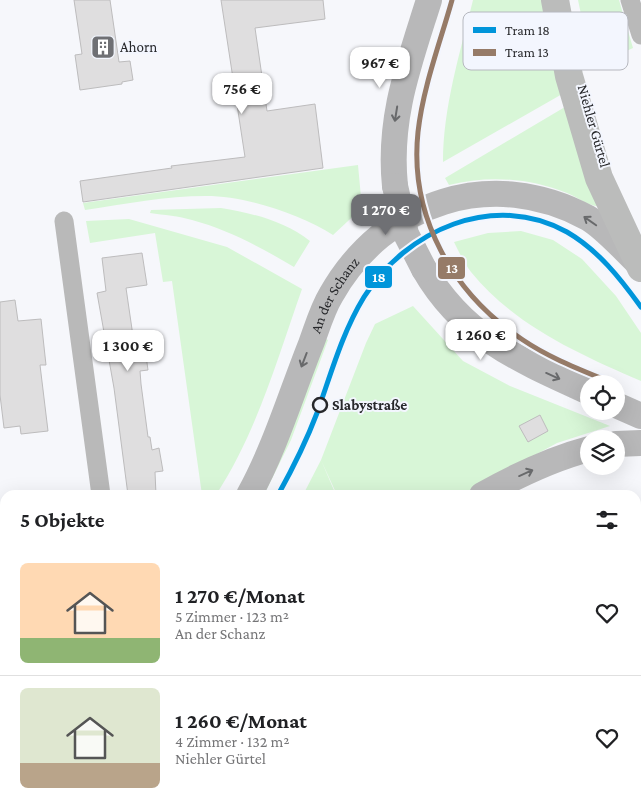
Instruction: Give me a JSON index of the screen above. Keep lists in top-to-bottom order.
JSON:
{
  "streets": {
    "main road": ["Niehler Gürtel", "An der Schanz"]
  },
  "crossings": [
    ["Niehler Gürtel", "An der Schanz"]
  ],
  "places": {
    "building": ["Ahorn"],
    "other": ["Slabystraße"]
  },
  "lines": ["tram line 13", "tram line 18"],
  "legend": ["Tram 18", "Tram 13"],
  "page": {
    "price": [
      "967 €",
      "756 €",
      "1 270 €",
      "1 260 €",
      "1 300 €"
    ],
    "heading": "5 Objekte",
    "list": [
      {
        "name": "1 270 €/Monat",
        "note": "5 Zimmer · 123 m² · An der Schanz"
      },
      {
        "name": "1 260 €/Monat",
        "note": "4 Zimmer · 132 m² · Niehler Gürtel"
      }
    ]
  }
}
